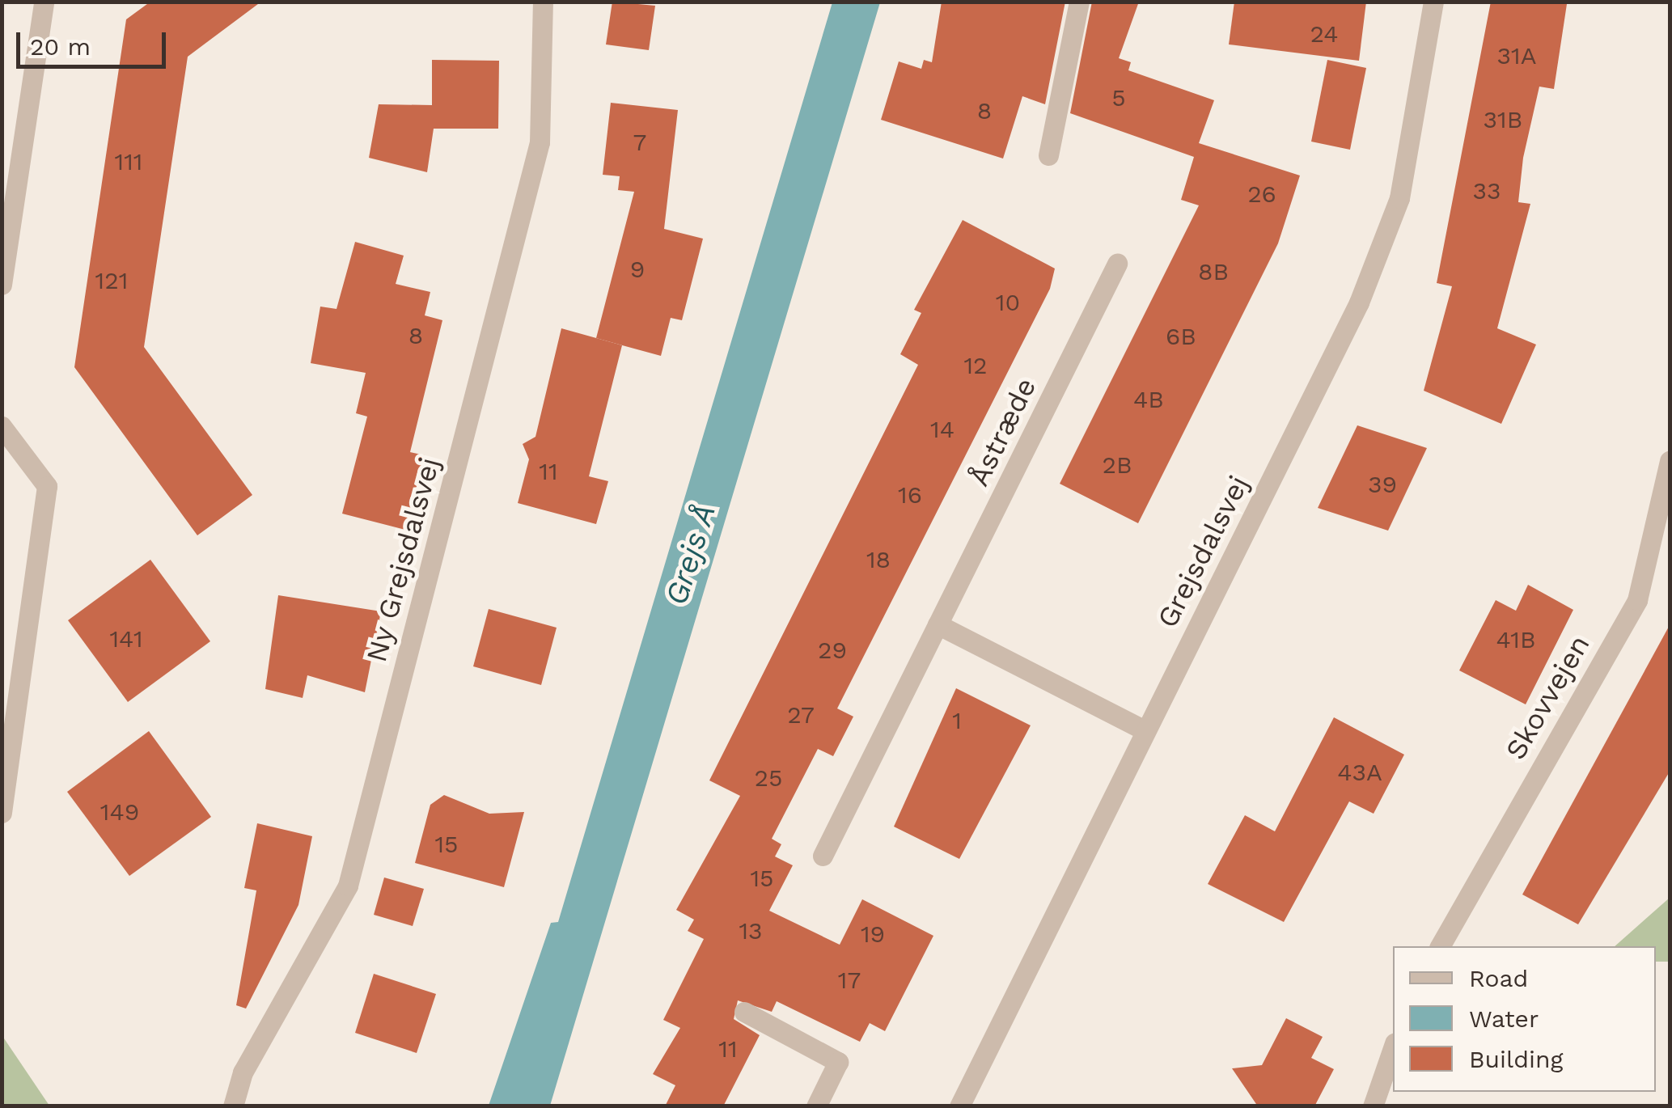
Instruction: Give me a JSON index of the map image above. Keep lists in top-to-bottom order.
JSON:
{
  "streets": {
    "street": [
      "Åstræde",
      "Grejsdalsvej",
      "Ny Grejsdalsvej",
      "Skovvejen"
    ]
  },
  "water": ["Grejs Å"],
  "house_numbers": [
    "24",
    "31A",
    "5",
    "8",
    "31B",
    "7",
    "111",
    "33",
    "26",
    "9",
    "8B",
    "121",
    "10",
    "8",
    "6B",
    "12",
    "4B",
    "14",
    "2B",
    "11",
    "39",
    "16",
    "18",
    "141",
    "41B",
    "29",
    "27",
    "1",
    "43A",
    "25",
    "149",
    "15",
    "15",
    "13",
    "19",
    "17",
    "11"
  ],
  "legend": ["Road", "Water", "Building"],
  "scale_bar": "20 m"
}
